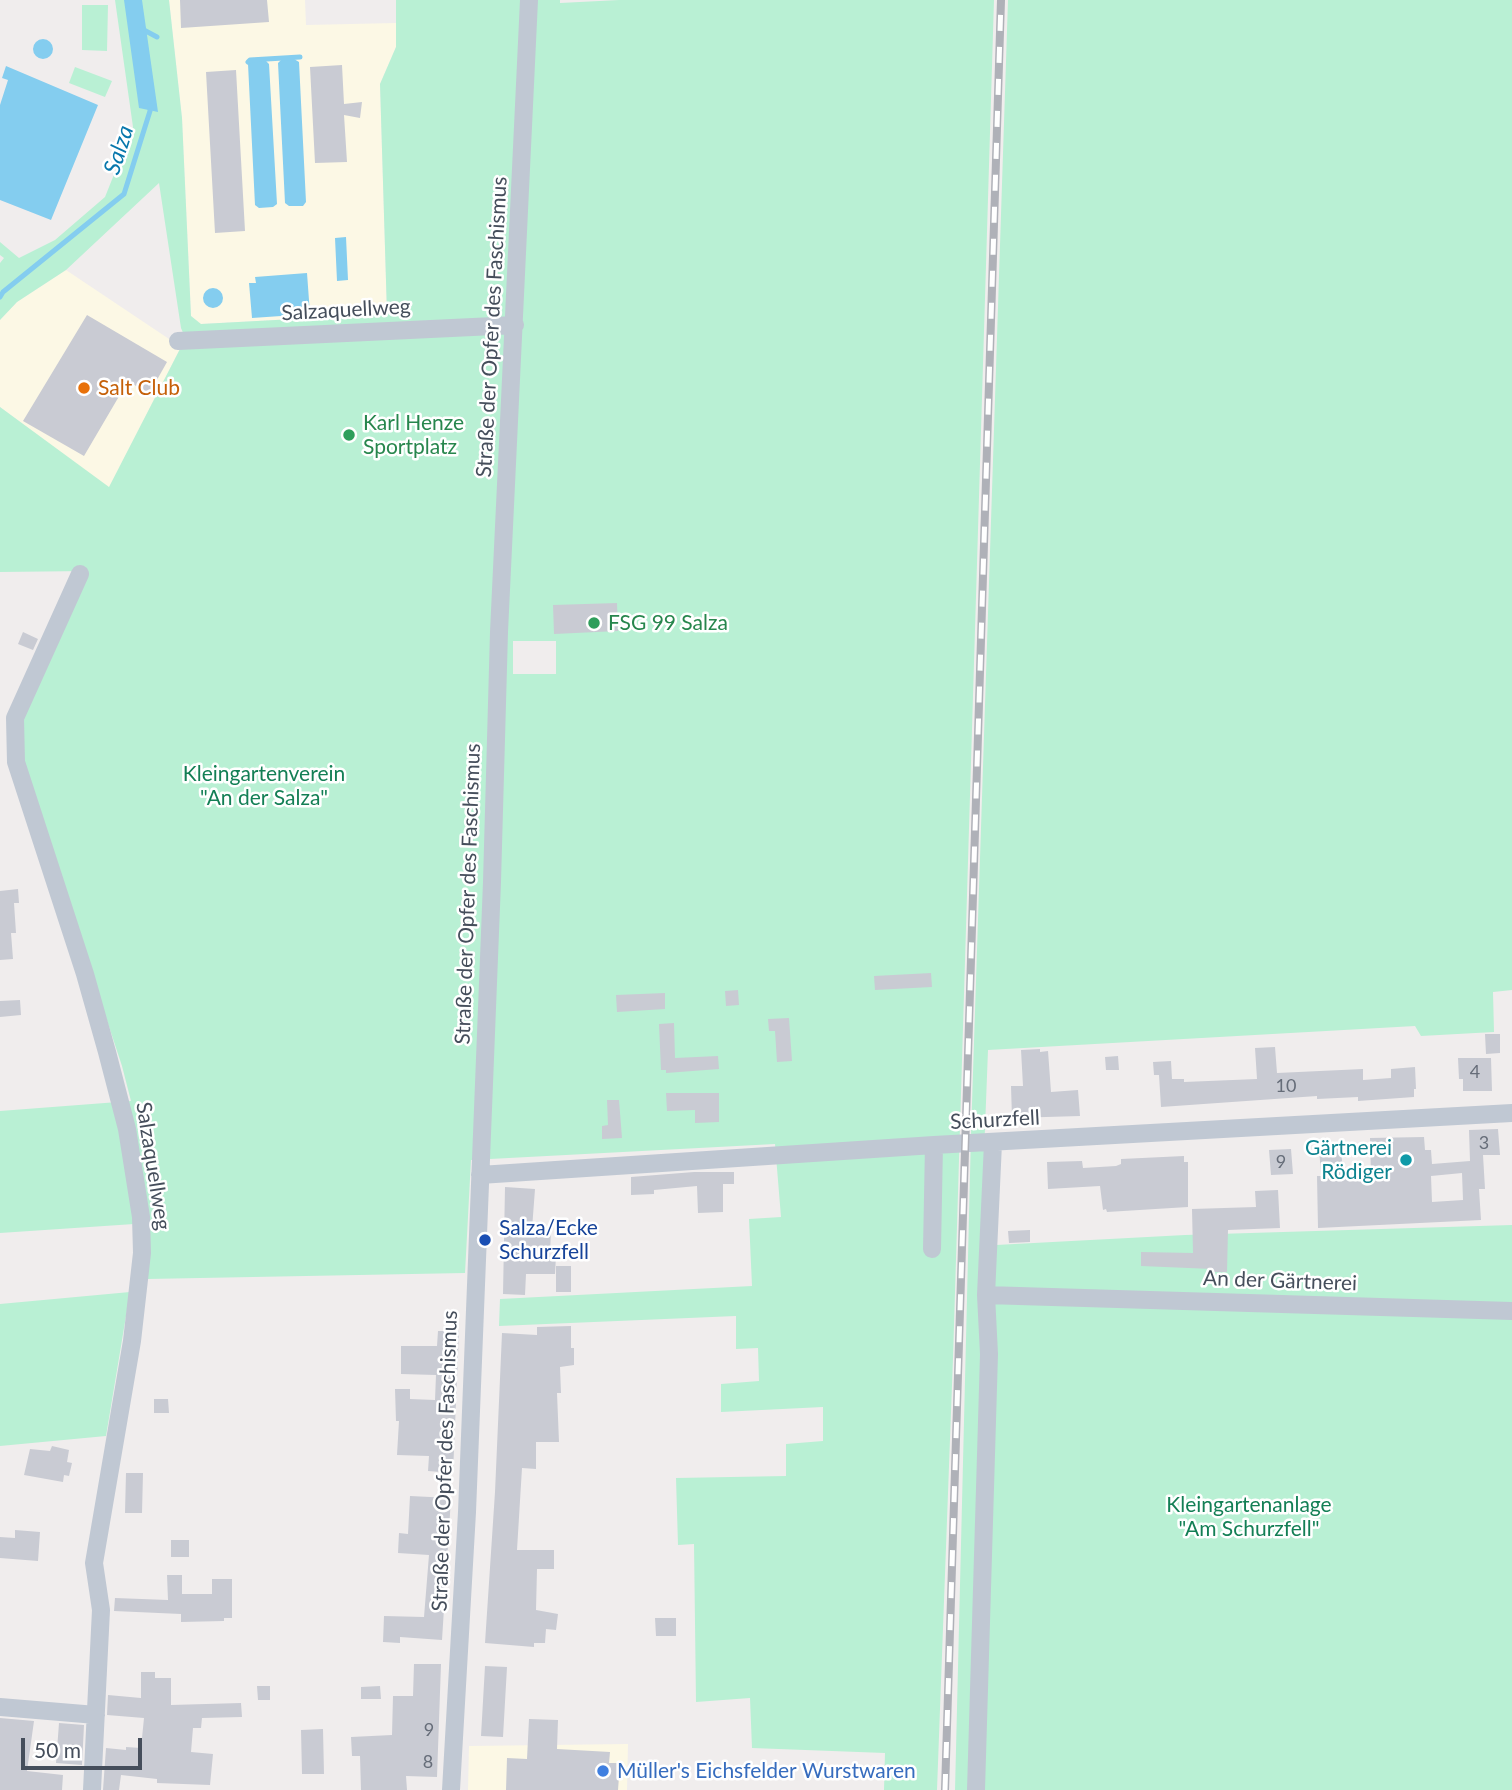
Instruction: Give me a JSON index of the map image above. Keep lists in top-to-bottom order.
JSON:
{
  "streets": {
    "street": [
      "Salzaquellweg",
      "Straße der Opfer des Faschismus",
      "Schurzfell",
      "An der Gärtnerei"
    ]
  },
  "crossings": [
    ["Salzaquellweg", "Straße der Opfer des Faschismus"],
    ["Straße der Opfer des Faschismus", "Schurzfell"]
  ],
  "water": ["Salza"],
  "parks": ["Kleingartenverein \"An der Salza\"", "Kleingartenanlage \"Am Schurzfell\""],
  "places": [
    "Salt Club",
    "Karl Henze Sportplatz",
    "FSG 99 Salza",
    "Gärtnerei Rödiger",
    "Salza/Ecke Schurzfell",
    "Müller's Eichsfelder Wurstwaren"
  ],
  "house_numbers": [
    "4",
    "10",
    "3",
    "9",
    "9",
    "8"
  ],
  "scale_bar": "50 m"
}
